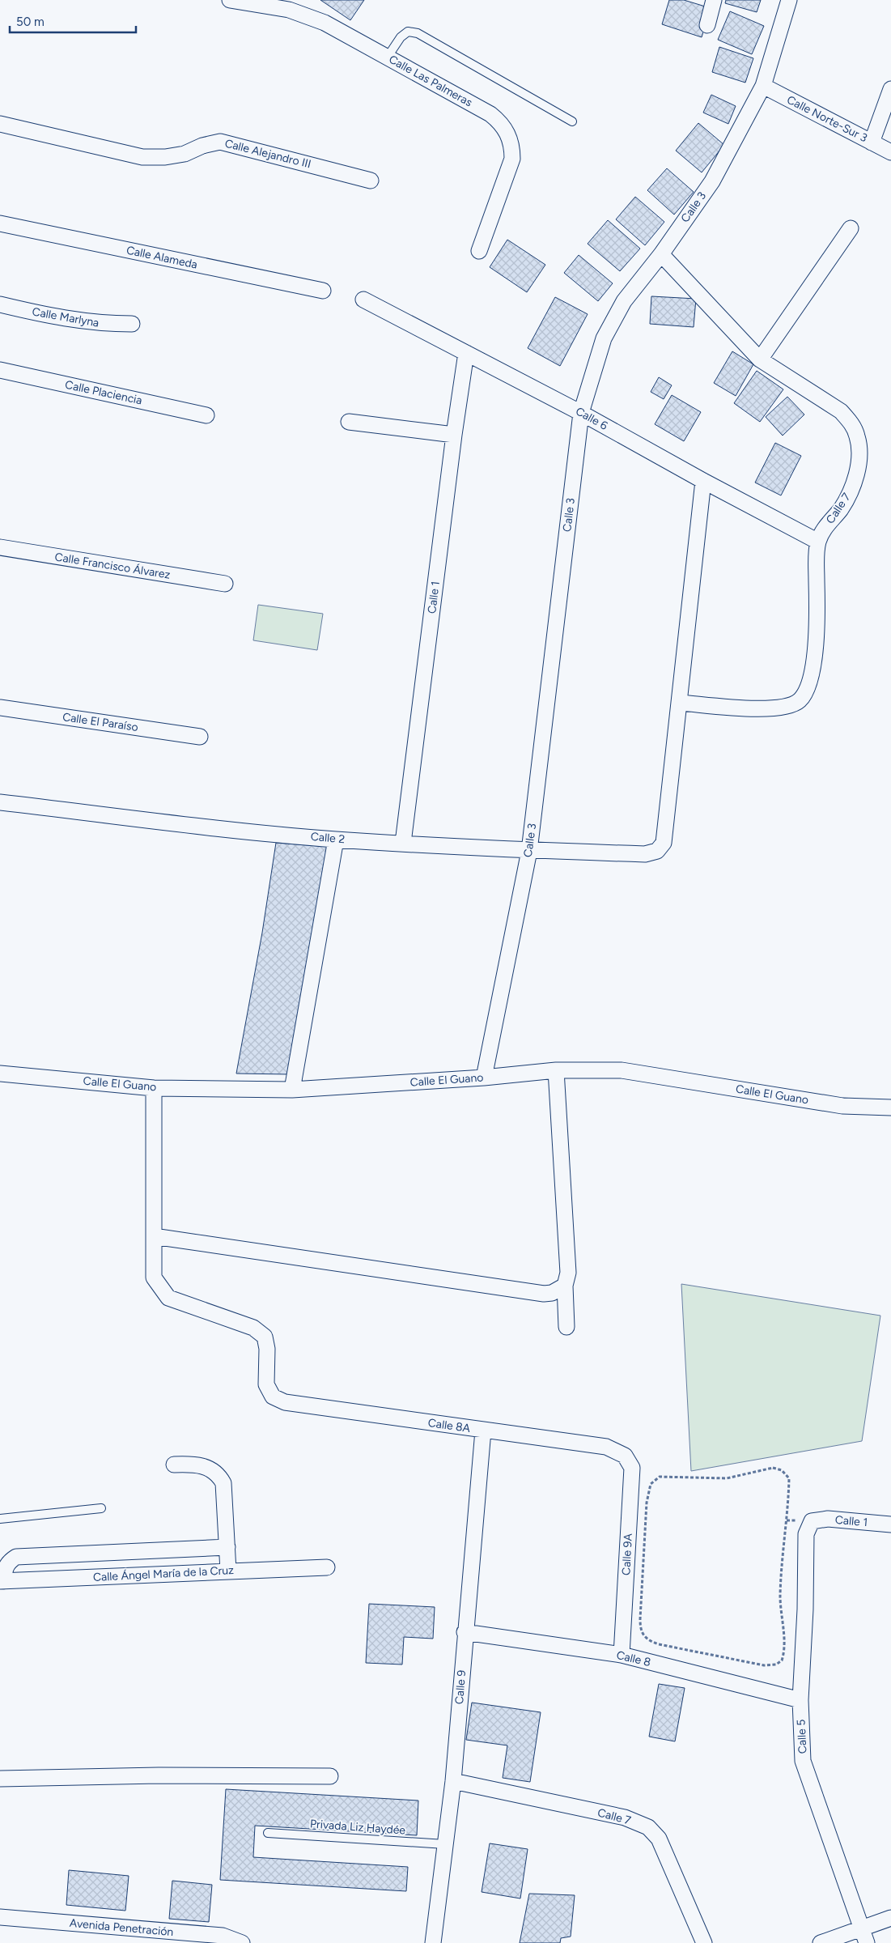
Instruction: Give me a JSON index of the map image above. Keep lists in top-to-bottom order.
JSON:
{
  "streets": {
    "street": [
      "Calle Las Palmeras",
      "Calle Norte-Sur 3",
      "Calle Alejandro III",
      "Calle 3",
      "Calle Alameda",
      "Calle Marlyna",
      "Calle Placiencia",
      "Calle 6",
      "Calle 7",
      "Calle Francisco Álvarez",
      "Calle 1",
      "Calle El Paraíso",
      "Calle 2",
      "Calle El Guano",
      "Calle 8A",
      "Calle 9A",
      "Calle Ángel María de la Cruz",
      "Calle 8",
      "Calle 9",
      "Calle 5",
      "Avenida Penetración"
    ],
    "lane": ["Privada Liz Haydée"]
  },
  "crossings": [
    ["Calle Norte-Sur 3", "Calle 3"],
    ["Calle 3", "Calle 6"],
    ["Calle 3", "Calle 7"],
    ["Calle 3", "Calle 2"],
    ["Calle 3", "Calle El Guano"],
    ["Calle 6", "Calle 7"],
    ["Calle 6", "Calle 1"],
    ["Calle 7", "Calle 2"],
    ["Calle 7", "Calle 9"],
    ["Calle 1", "Calle 2"],
    ["Calle 1", "Calle 5"],
    ["Calle 8A", "Calle 9A"],
    ["Calle 8A", "Calle 9"],
    ["Calle 9A", "Calle 8"],
    ["Calle 8", "Calle 9"],
    ["Calle 8", "Calle 5"],
    ["Calle 9", "Privada Liz Haydée"]
  ],
  "scale_bar": "50 m"
}
